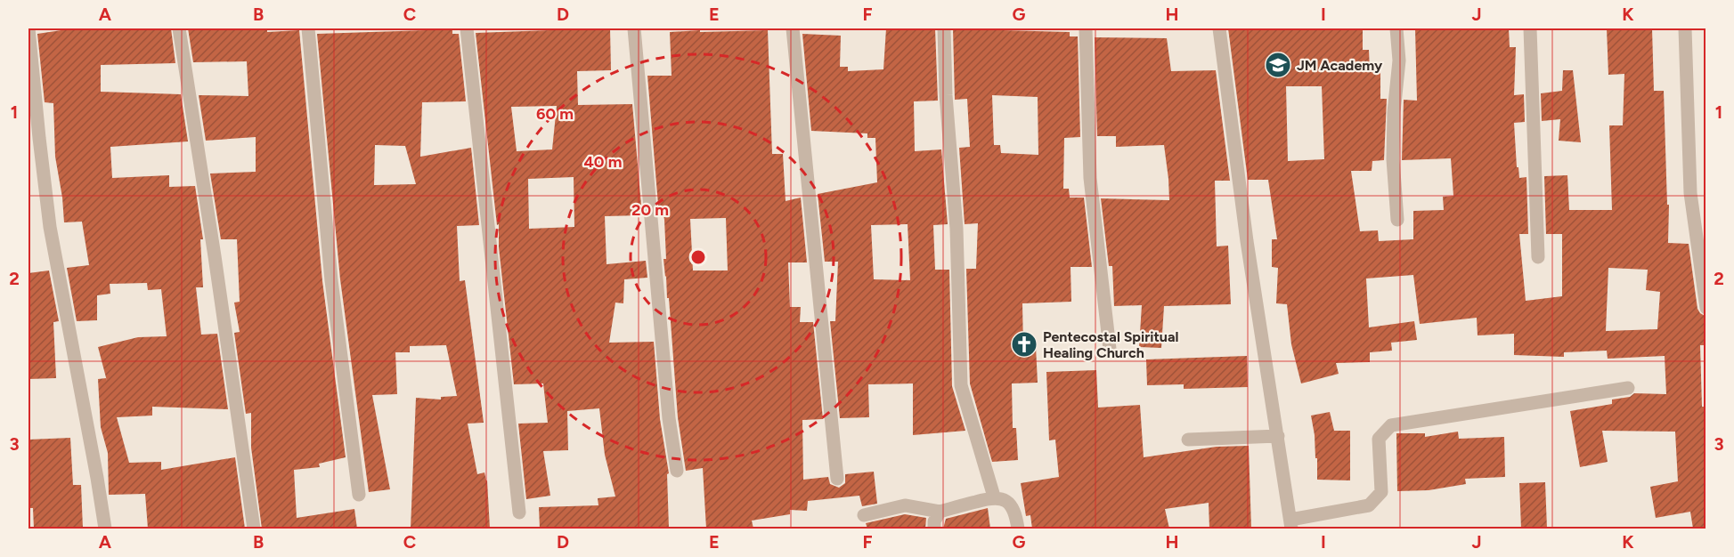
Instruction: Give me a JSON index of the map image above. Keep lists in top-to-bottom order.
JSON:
{
  "places": {
    "school or university": ["JM Academy"],
    "church": ["Pentecostal Spiritual Healing Church"]
  },
  "grid": {
    "columns": [
      "A",
      "B",
      "C",
      "D",
      "E",
      "F",
      "G",
      "H",
      "I",
      "J",
      "K"
    ],
    "rows": ["1", "2", "3"]
  },
  "rings": ["60 m", "40 m", "20 m"]
}
